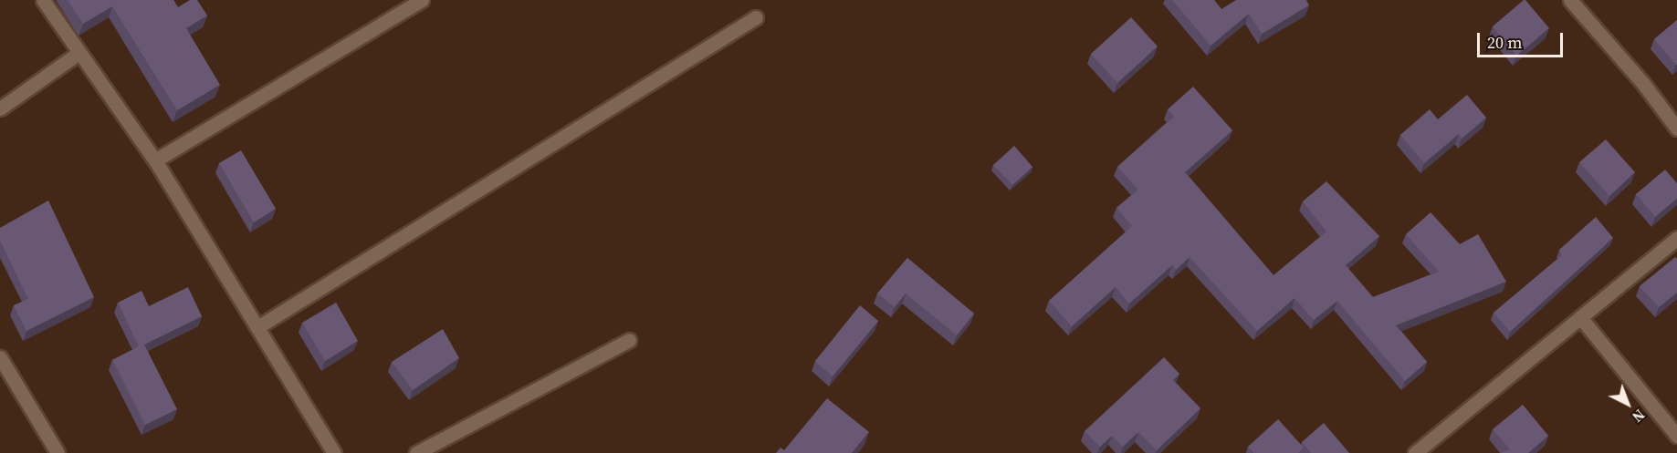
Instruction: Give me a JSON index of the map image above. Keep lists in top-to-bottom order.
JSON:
{
  "scale_bar": "20 m",
  "north": "bottom right"
}
